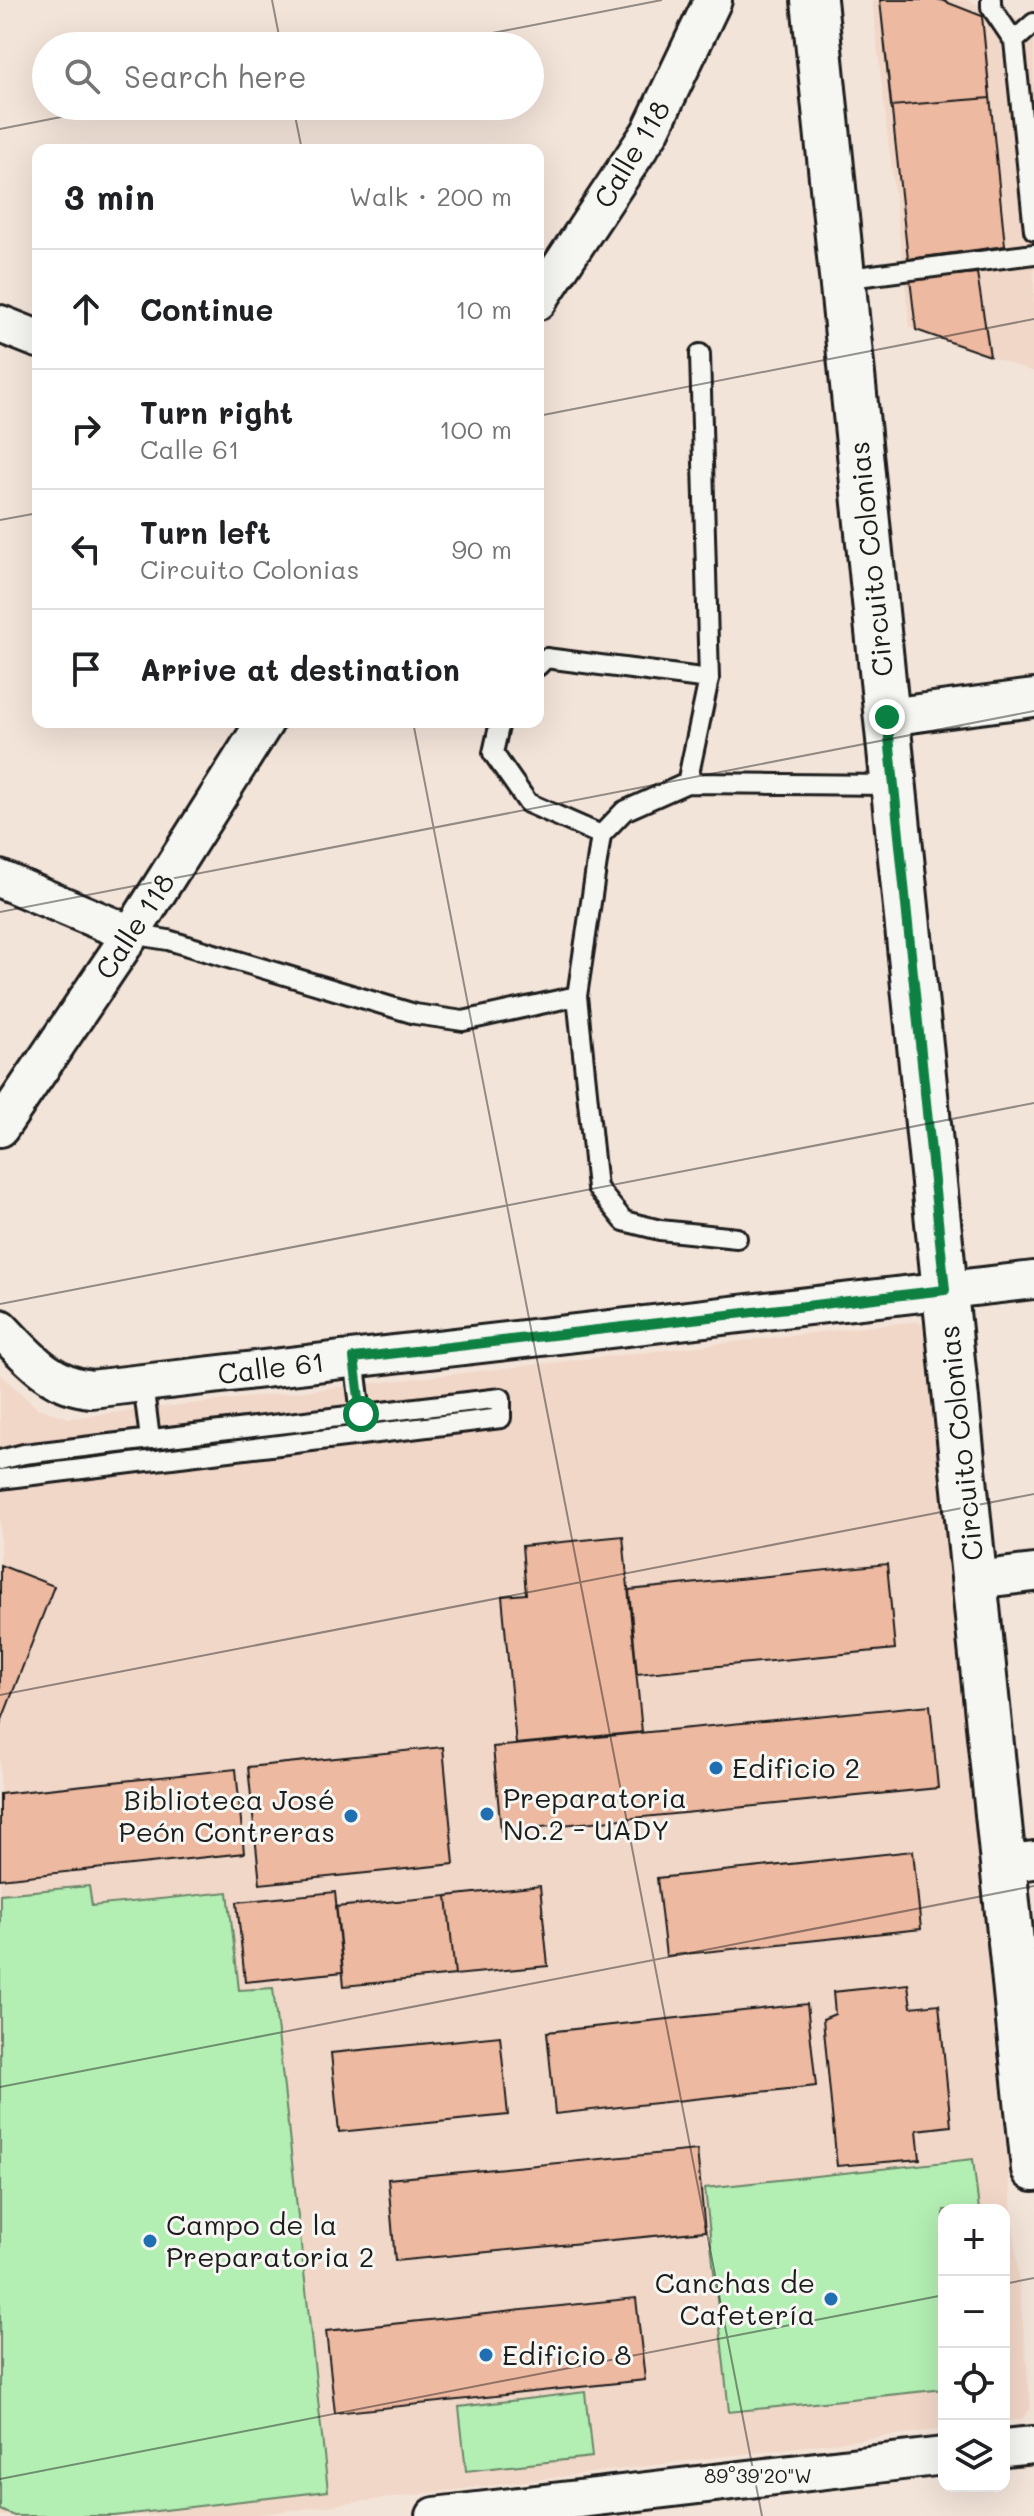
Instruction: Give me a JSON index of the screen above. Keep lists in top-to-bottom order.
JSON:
{
  "streets": {
    "street": ["Calle 118", "Circuito Colonias", "Calle 61"]
  },
  "crossings": [
    ["Circuito Colonias", "Calle 61"]
  ],
  "places": [
    "Edificio 2",
    "Preparatoria No.2 - UADY",
    "Biblioteca José Peón Contreras",
    "Campo de la Preparatoria 2",
    "Canchas de Cafetería",
    "Edificio 8"
  ],
  "page": {
    "search": "Search here",
    "heading": ["3 min", "Walk · 200 m"],
    "list": [
      ["Continue", "10 m"],
      ["Turn right", "Calle 61", "100 m"],
      ["Turn left", "Circuito Colonias", "90 m"],
      "Arrive at destination"
    ],
    "map_buttons": ["+", "−"]
  },
  "coordinates": ["89°39'20\"W"]
}
